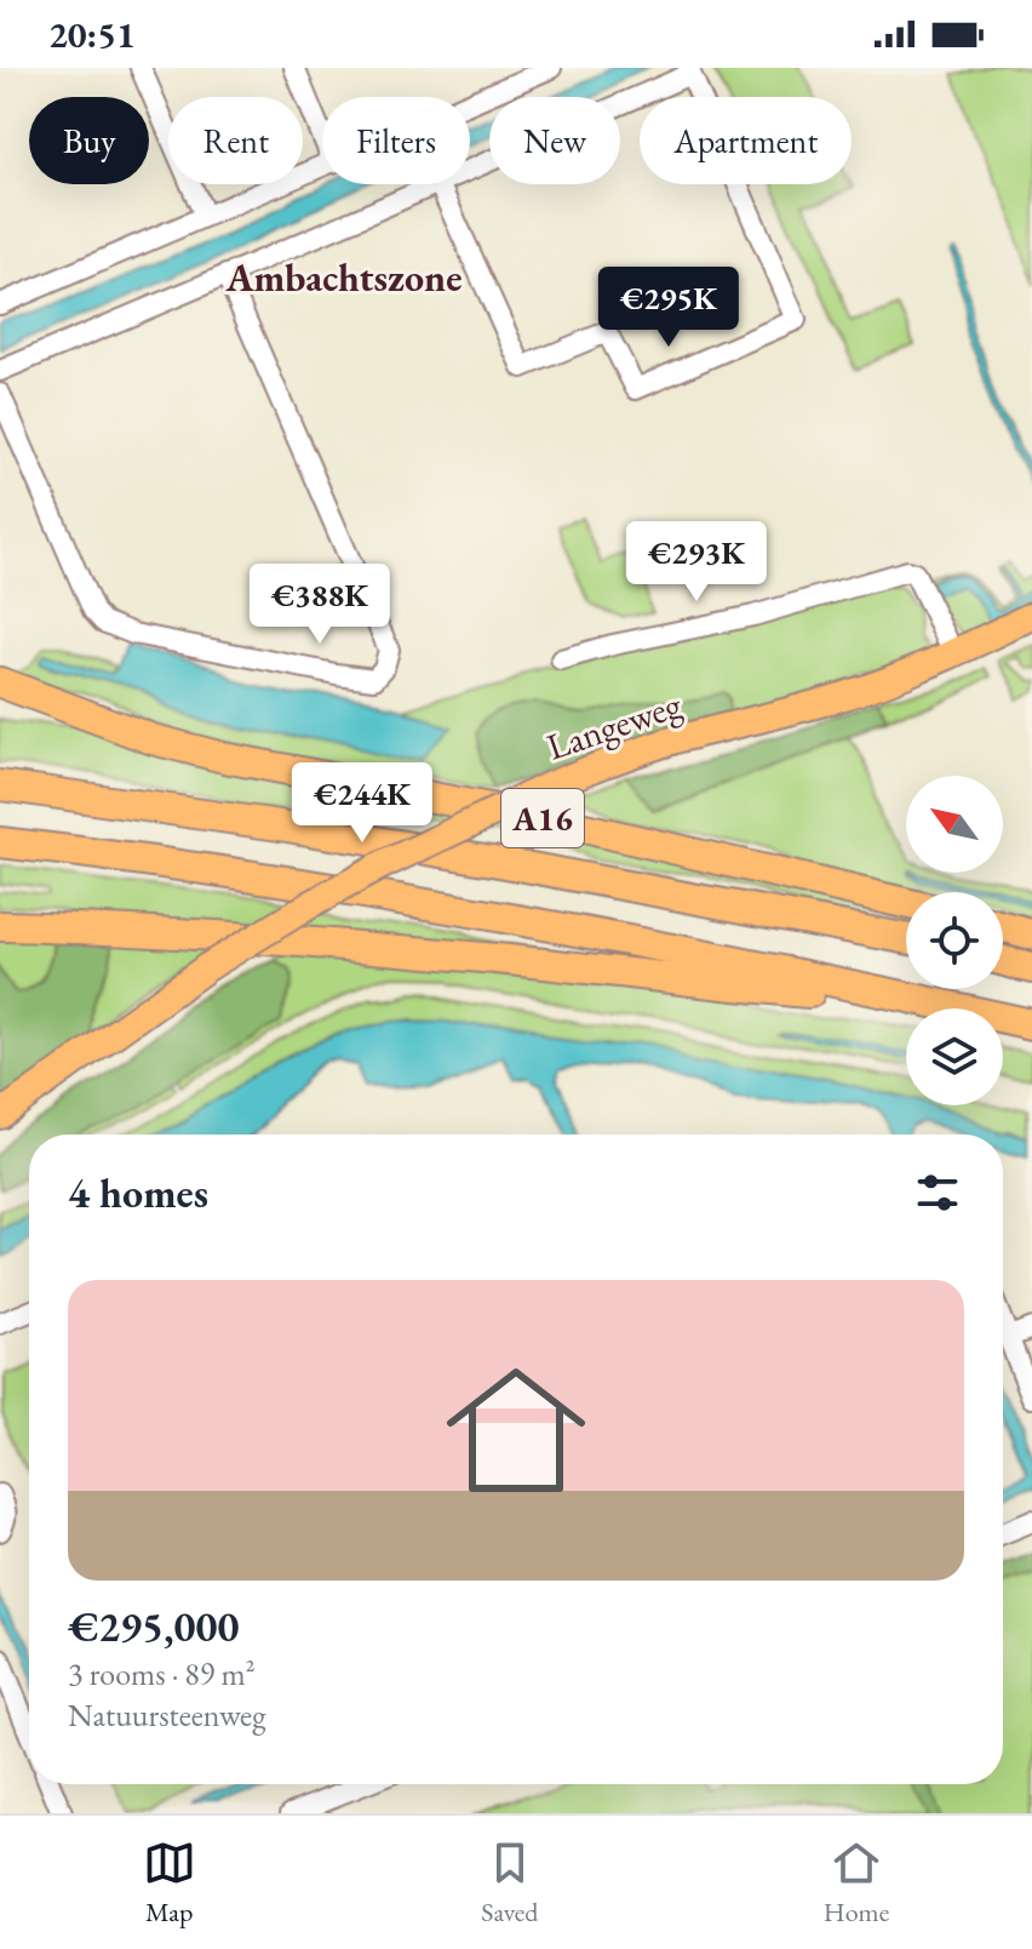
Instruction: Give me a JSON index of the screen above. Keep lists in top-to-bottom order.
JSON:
{
  "streets": {
    "highway": ["A16"],
    "main road": ["Langeweg"]
  },
  "districts": ["Ambachtszone"],
  "north": "top left",
  "page": {
    "status": "20:51",
    "chip": [
      "Buy",
      "Rent",
      "Filters",
      "New",
      "Apartment"
    ],
    "price": [
      "€295K",
      "€293K",
      "€388K",
      "€244K"
    ],
    "heading": "4 homes",
    "list": [
      {
        "name": "€295,000",
        "note": "3 rooms · 89 m² · Natuursteenweg"
      }
    ],
    "tabs": ["Map", "Saved", "Home"]
  }
}
